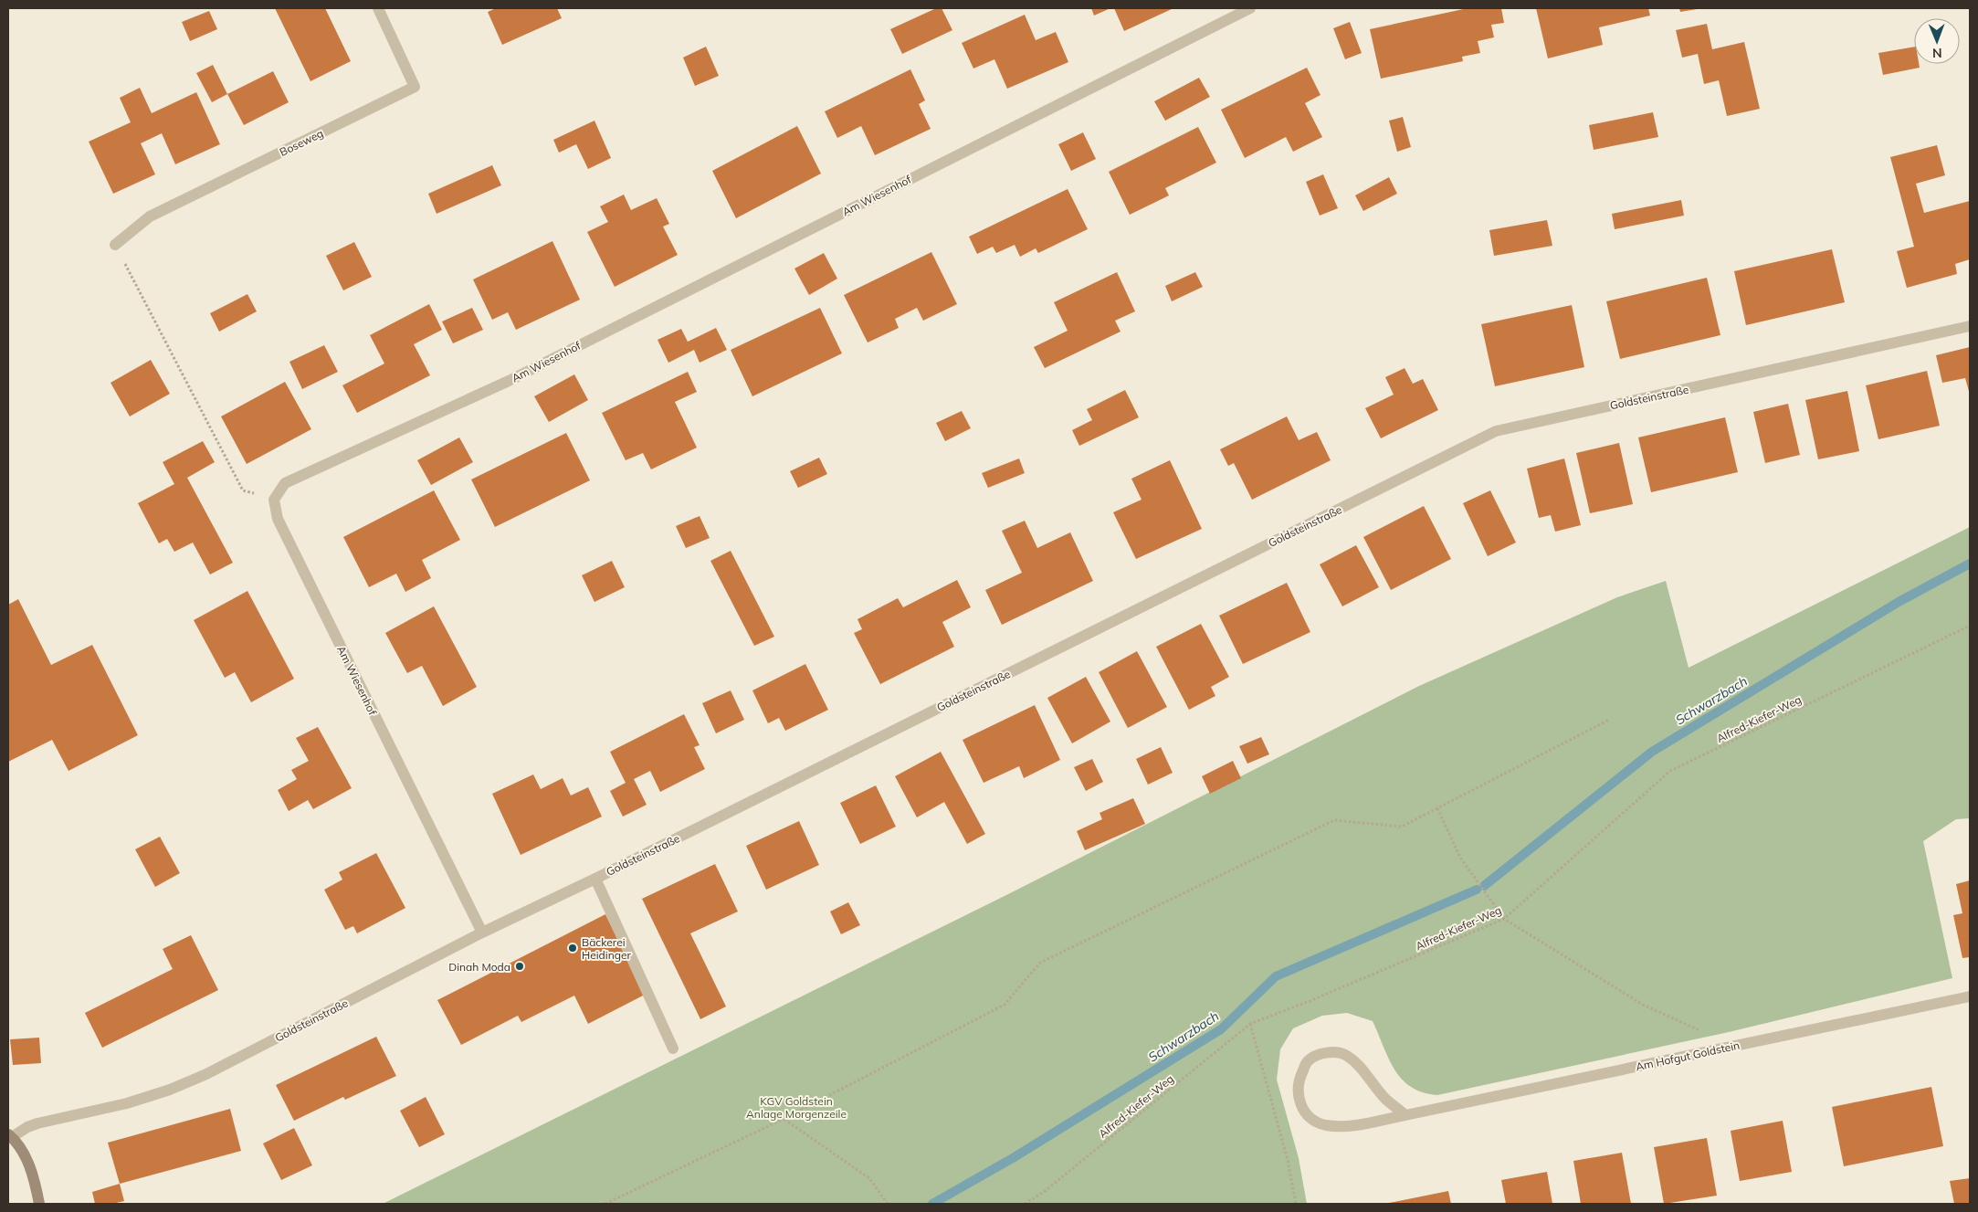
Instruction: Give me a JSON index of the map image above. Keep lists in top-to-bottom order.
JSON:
{
  "streets": {
    "street": [
      "Boseweg",
      "Am Wiesenhof",
      "Goldsteinstraße",
      "Am Hofgut Goldstein"
    ],
    "path": ["Alfred-Kiefer-Weg"]
  },
  "crossings": [
    ["Am Wiesenhof", "Goldsteinstraße"]
  ],
  "water": ["Schwarzbach"],
  "parks": ["KGV Goldstein Anlage Morgenzeile"],
  "places": ["Bäckerei Heidinger", "Dinah Moda"],
  "north": "bottom"
}
